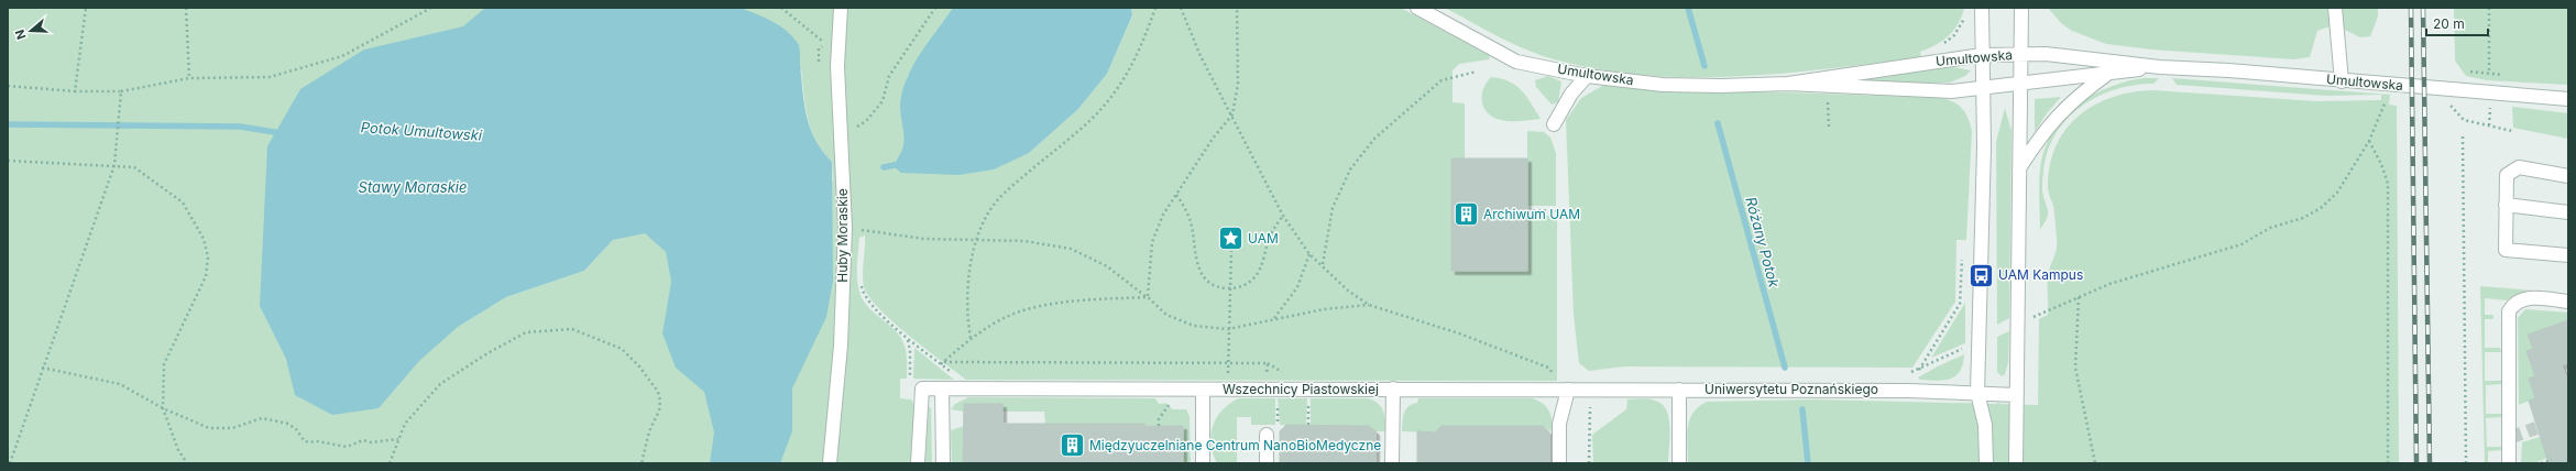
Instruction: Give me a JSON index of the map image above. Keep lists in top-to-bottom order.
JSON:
{
  "streets": {
    "street": [
      "Umultowska",
      "Huby Moraskie",
      "Wszechnicy Piastowskiej",
      "Uniwersytetu Poznańskiego"
    ]
  },
  "crossings": [
    ["Wszechnicy Piastowskiej", "Uniwersytetu Poznańskiego"]
  ],
  "water": ["Potok Umultowski", "Stawy Moraskie", "Różany Potok"],
  "places": {
    "building": ["Archiwum UAM", "Międzyuczelniane Centrum NanoBioMedyczne"],
    "place": ["UAM"],
    "bus stop": ["UAM Kampus"]
  },
  "scale_bar": "20 m",
  "north": "left"
}
